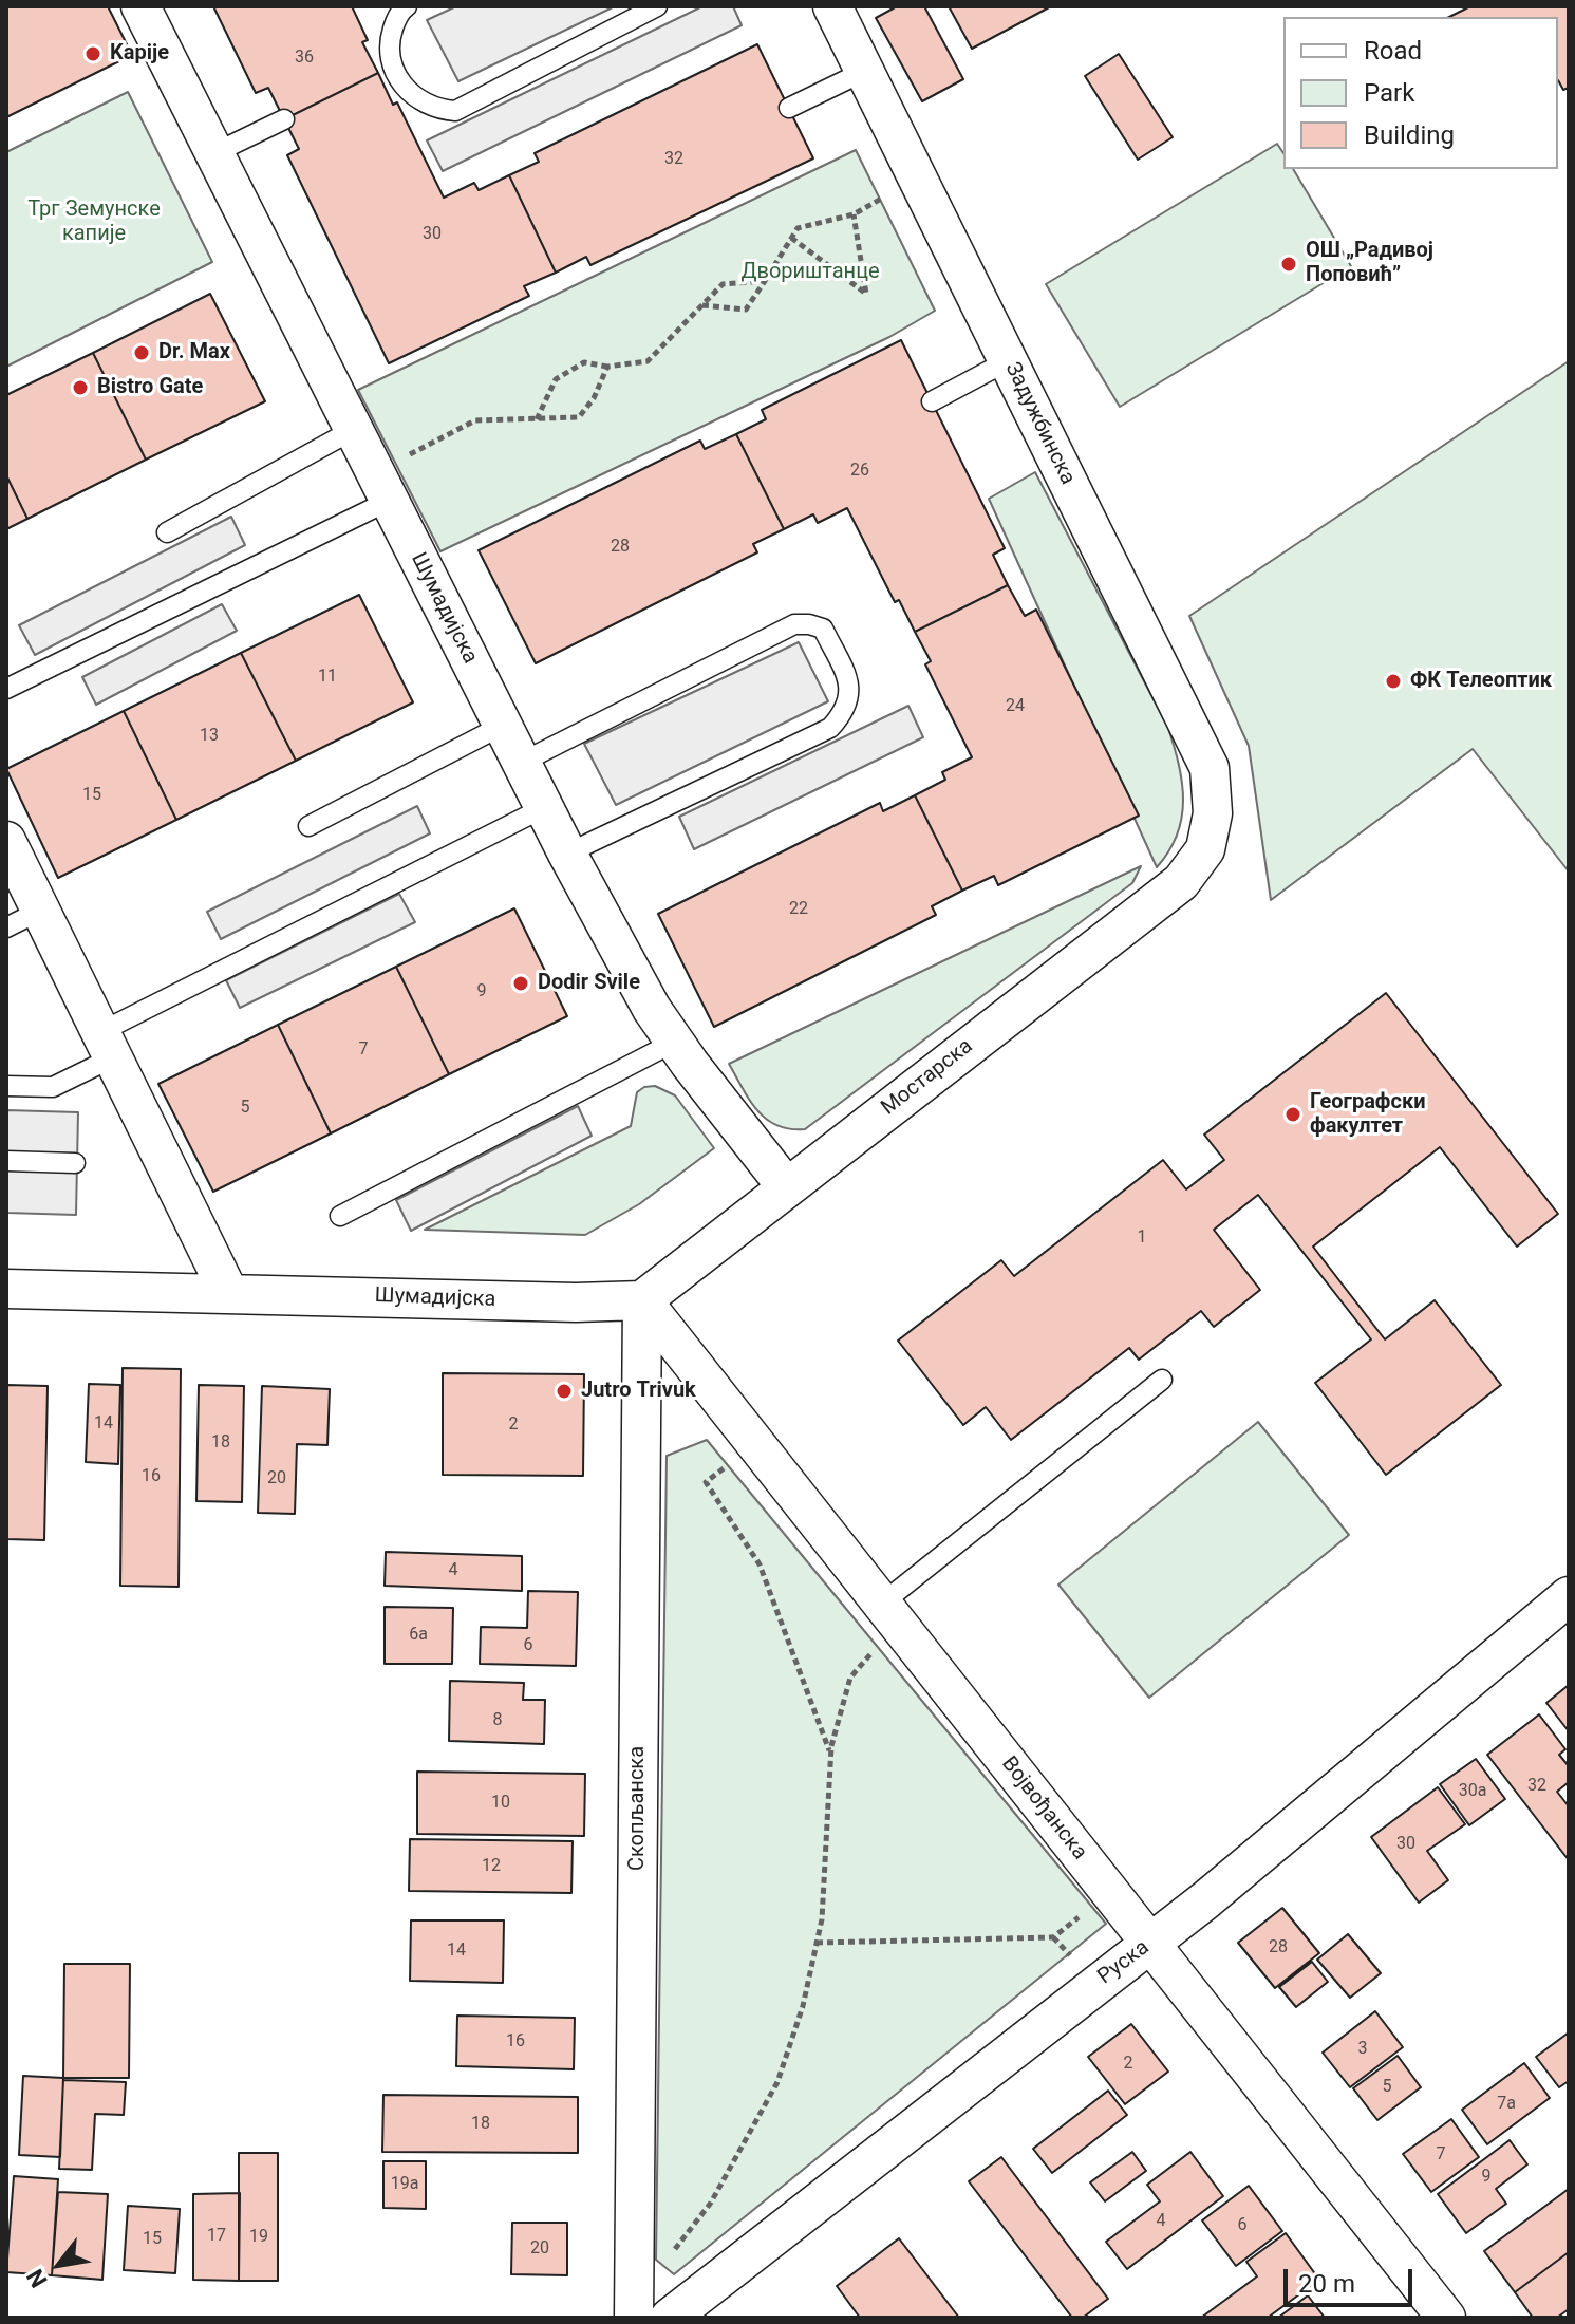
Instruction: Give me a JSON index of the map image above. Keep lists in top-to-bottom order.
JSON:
{
  "streets": {
    "street": [
      "Задужбинска",
      "Шумадијска",
      "Мостарска",
      "Скопљанска",
      "Војвођанска",
      "Руска"
    ]
  },
  "crossings": [
    ["Задужбинска", "Мостарска"],
    ["Шумадијска", "Мостарска"],
    ["Шумадијска", "Скопљанска"],
    ["Шумадијска", "Војвођанска"],
    ["Мостарска", "Скопљанска"],
    ["Мостарска", "Војвођанска"],
    ["Скопљанска", "Војвођанска"],
    ["Војвођанска", "Руска"]
  ],
  "parks": ["Трг Земунске капије", "Двориштанце"],
  "places": [
    "Kapije",
    "ОШ „Радивој Поповић”",
    "Dr. Max",
    "Bistro Gate",
    "ФК Телеоптик",
    "Dodir Svile",
    "Географски факултет",
    "Jutro Trivuk"
  ],
  "house_numbers": [
    "36",
    "32",
    "30",
    "26",
    "28",
    "11",
    "24",
    "13",
    "15",
    "22",
    "9",
    "7",
    "5",
    "1",
    "14",
    "2",
    "18",
    "16",
    "20",
    "4",
    "6a",
    "6",
    "8",
    "32",
    "30a",
    "10",
    "30",
    "12",
    "28",
    "14",
    "16",
    "3",
    "2",
    "5",
    "7a",
    "18",
    "7",
    "9",
    "19a",
    "4",
    "6",
    "17",
    "19",
    "15",
    "20"
  ],
  "legend": ["Road", "Park", "Building"],
  "scale_bar": "20 m",
  "north": "bottom left"
}
